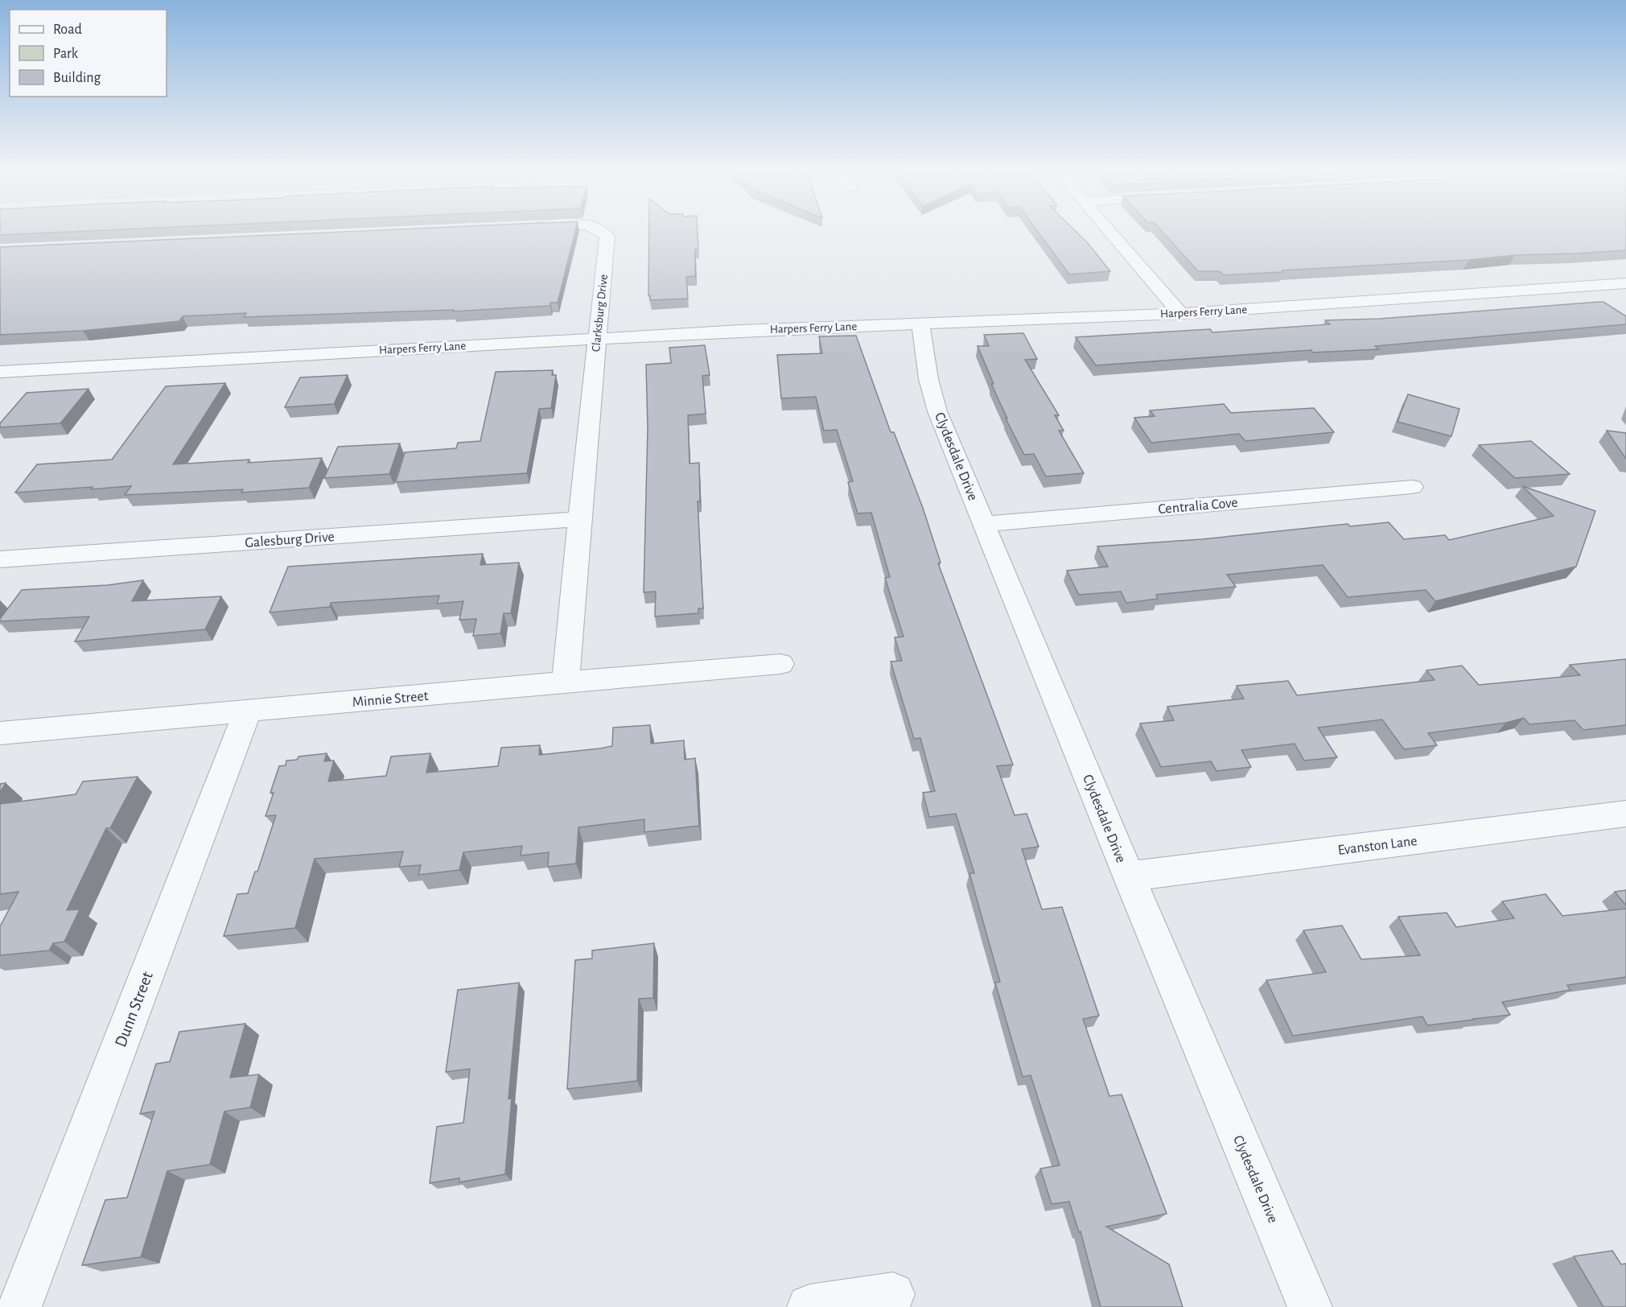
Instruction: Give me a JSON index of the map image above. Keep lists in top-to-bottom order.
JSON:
{
  "streets": {
    "street": [
      "Harpers Ferry Lane",
      "Clarksburg Drive",
      "Clydesdale Drive",
      "Centralia Cove",
      "Galesburg Drive",
      "Minnie Street",
      "Evanston Lane",
      "Dunn Street"
    ]
  },
  "crossings": [
    ["Harpers Ferry Lane", "Clarksburg Drive"],
    ["Harpers Ferry Lane", "Clydesdale Drive"],
    ["Clarksburg Drive", "Galesburg Drive"],
    ["Clarksburg Drive", "Minnie Street"],
    ["Clydesdale Drive", "Centralia Cove"],
    ["Clydesdale Drive", "Evanston Lane"],
    ["Minnie Street", "Dunn Street"]
  ],
  "legend": ["Road", "Park", "Building"]
}
